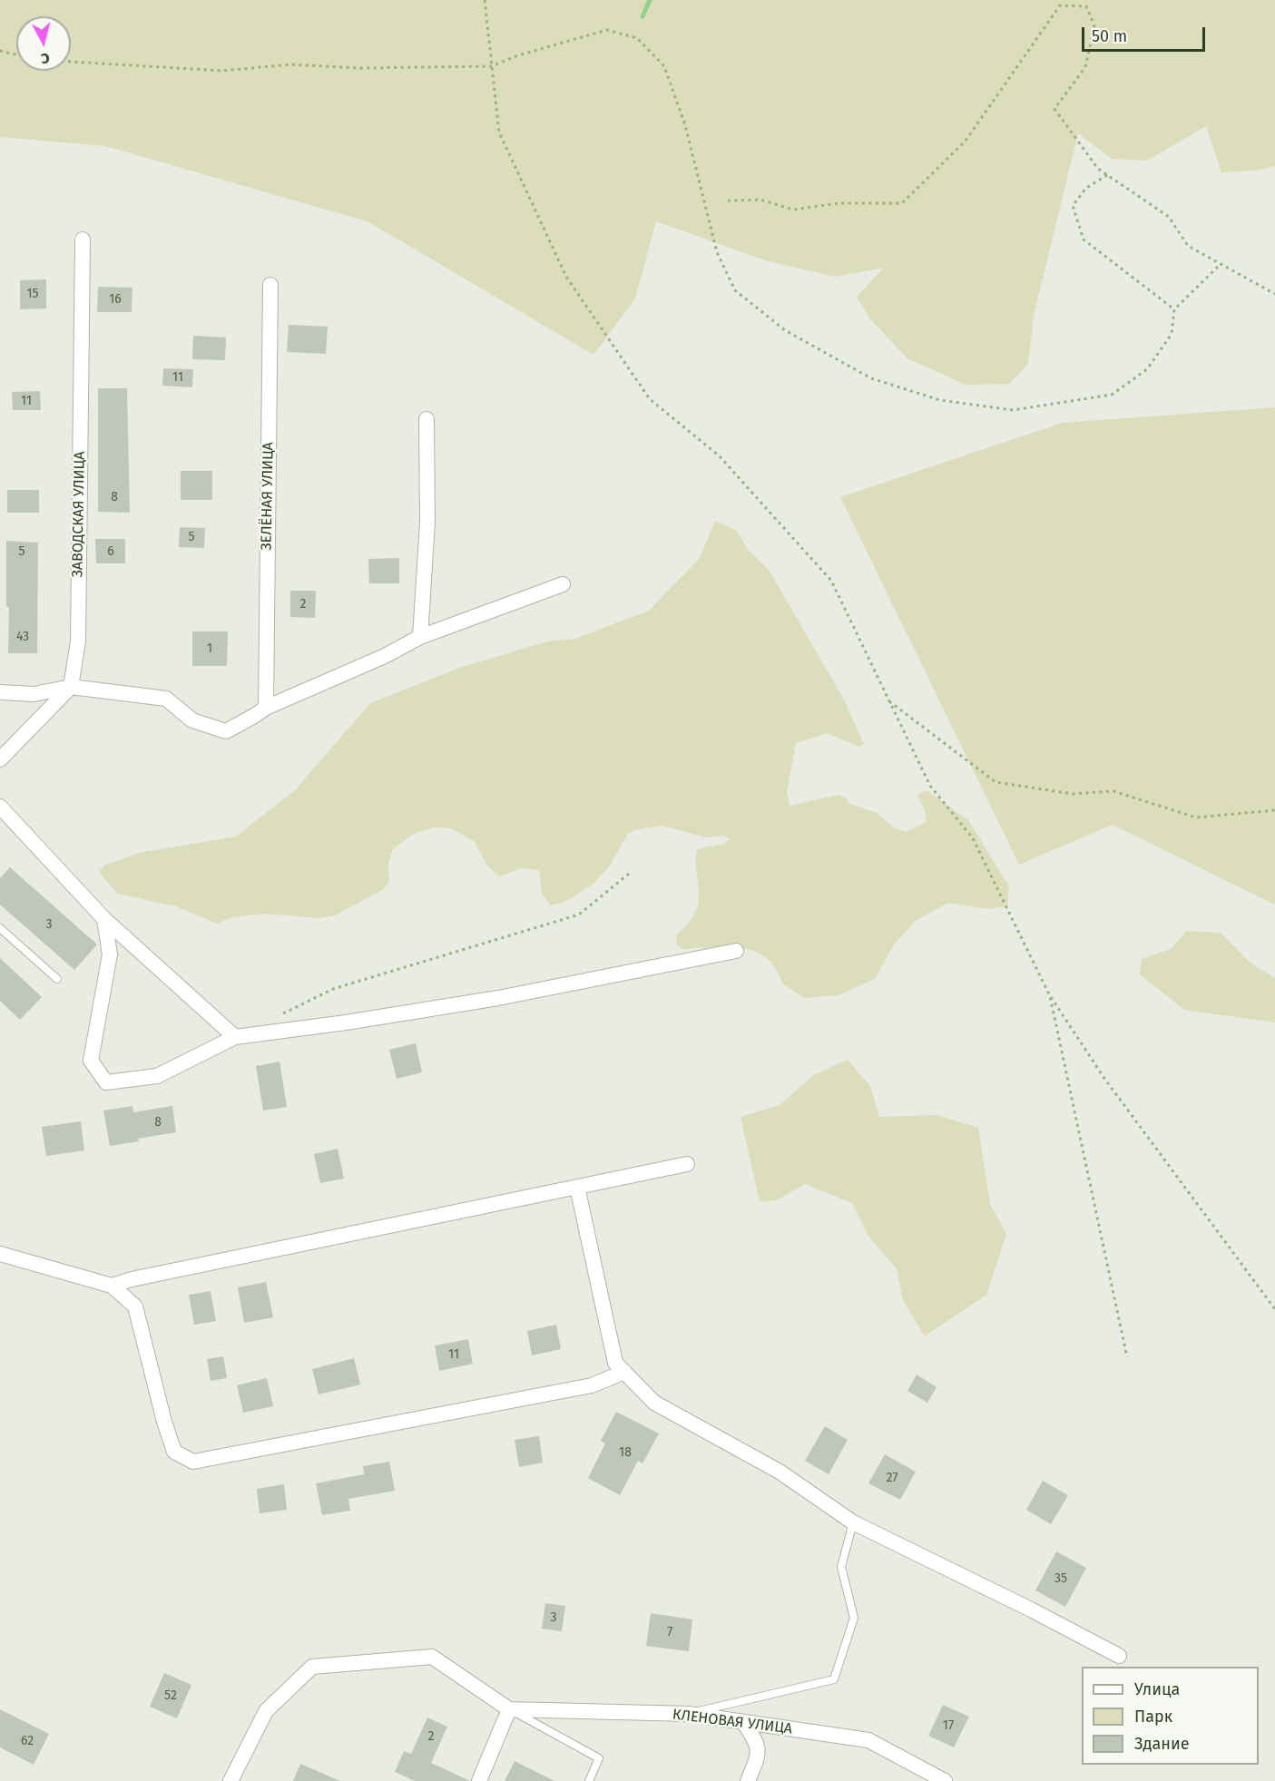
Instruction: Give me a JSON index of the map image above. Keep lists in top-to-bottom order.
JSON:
{
  "streets": {
    "street": ["ЗЕЛЁНАЯ УЛИЦА", "ЗАВОДСКАЯ УЛИЦА", "КЛЕНОВАЯ УЛИЦА"]
  },
  "house_numbers": [
    "15",
    "16",
    "11",
    "11",
    "8",
    "5",
    "5",
    "6",
    "2",
    "43",
    "1",
    "3",
    "8",
    "11",
    "18",
    "27",
    "35",
    "3",
    "7",
    "52",
    "17",
    "2",
    "62"
  ],
  "legend": ["Улица", "Парк", "Здание"],
  "scale_bar": "50 m",
  "north": "bottom"
}
